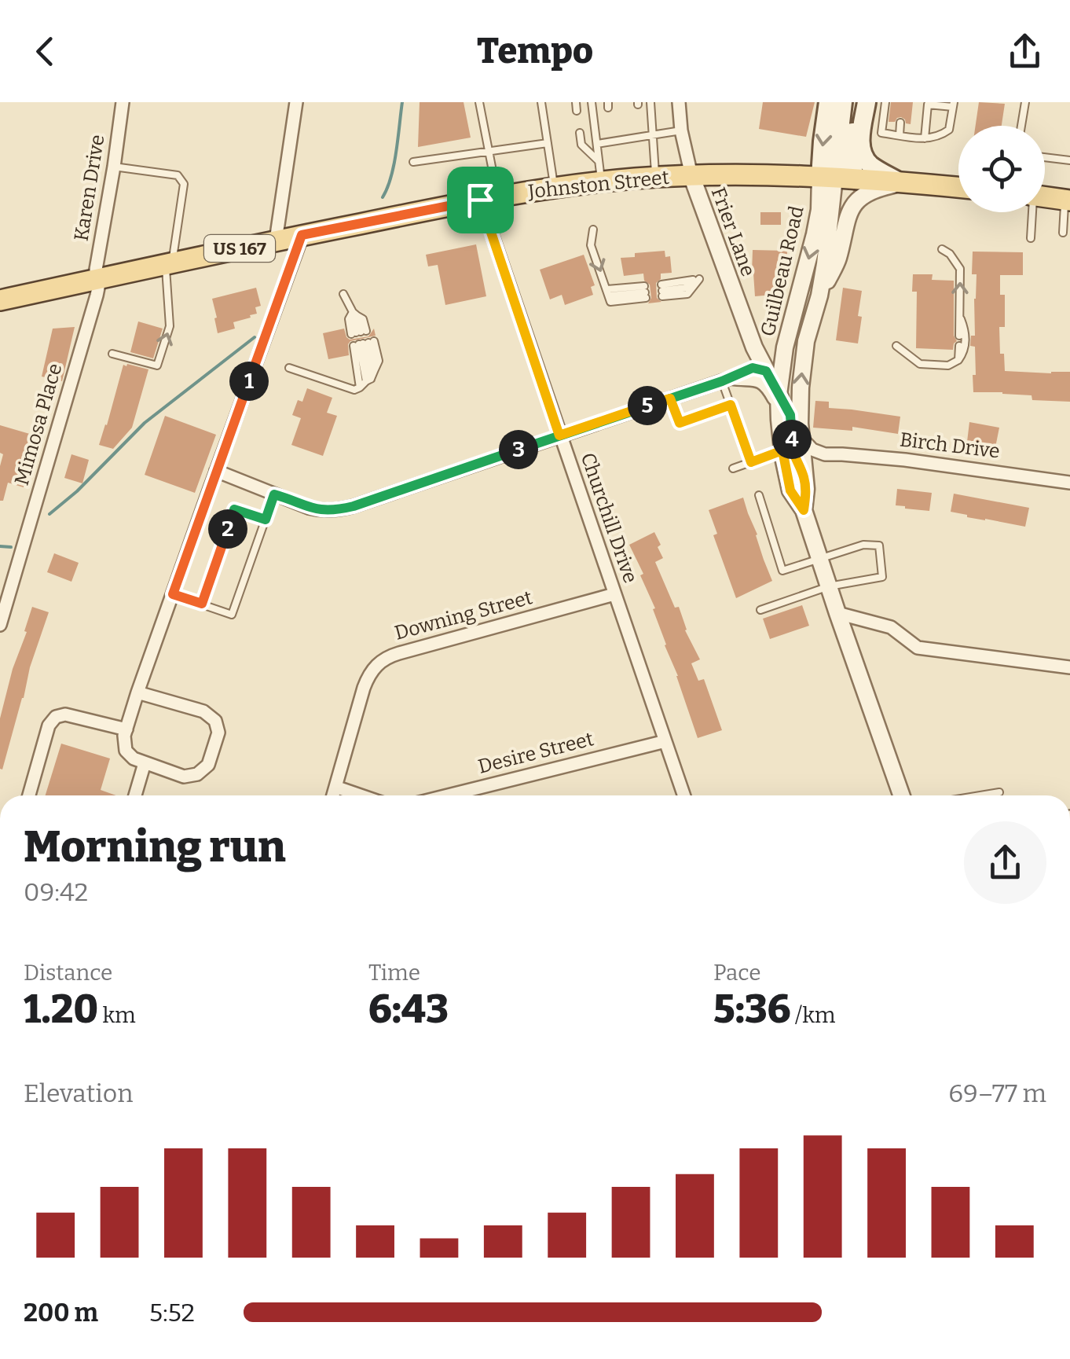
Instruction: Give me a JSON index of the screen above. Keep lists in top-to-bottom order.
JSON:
{
  "streets": {
    "main road": ["Johnston Street", "US 167"],
    "street": [
      "Karen Drive",
      "Frier Lane",
      "Guilbeau Road",
      "Mimosa Place",
      "Birch Drive",
      "Churchill Drive",
      "Downing Street",
      "Desire Street"
    ]
  },
  "crossings": [
    ["Johnston Street", "Karen Drive"],
    ["Johnston Street", "Frier Lane"],
    ["Johnston Street", "Guilbeau Road"],
    ["Johnston Street", "Mimosa Place"],
    ["Johnston Street", "Churchill Drive"],
    ["Karen Drive", "Mimosa Place"],
    ["Frier Lane", "Guilbeau Road"],
    ["Churchill Drive", "Downing Street"],
    ["Churchill Drive", "Desire Street"]
  ],
  "page": {
    "header": "Tempo",
    "pins": [
      "1",
      "5",
      "4",
      "3",
      "2"
    ],
    "heading": ["Morning run", "09:42"],
    "stats": [
      ["Distance", "1.20 km"],
      ["Time", "6:43"],
      ["Pace", "5:36 /km"]
    ],
    "chart": ["Elevation", "69–77 m"],
    "list": [
      {
        "name": "200 m",
        "note": "5:52"
      }
    ]
  }
}
